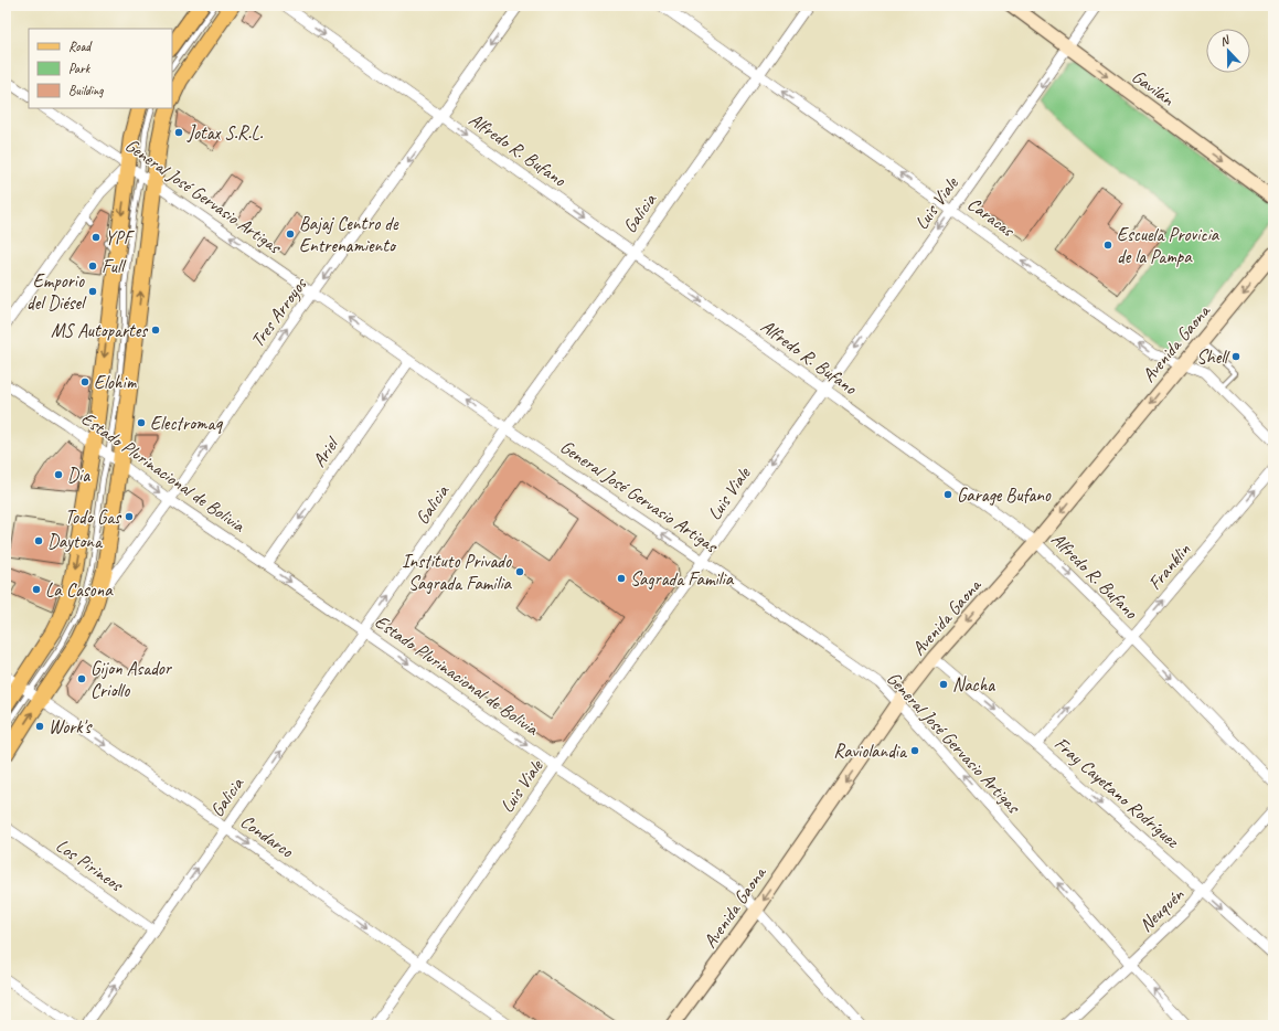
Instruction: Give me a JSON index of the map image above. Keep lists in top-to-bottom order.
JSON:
{
  "streets": {
    "main road": ["Gavilán", "Avenida Gaona"],
    "street": [
      "Alfredo R. Bufano",
      "General José Gervasio Artigas",
      "Luis Viale",
      "Galicia",
      "Caracas",
      "Tres Arroyos",
      "Ariel",
      "Estado Plurinacional de Bolivia",
      "Franklin",
      "Fray Cayetano Rodríguez",
      "Condarco",
      "Los Pirineos",
      "Neuquén"
    ]
  },
  "crossings": [
    ["Gavilán", "Luis Viale"],
    ["Alfredo R. Bufano", "Luis Viale"],
    ["Alfredo R. Bufano", "Galicia"],
    ["Alfredo R. Bufano", "Tres Arroyos"],
    ["Alfredo R. Bufano", "Avenida Gaona"],
    ["Alfredo R. Bufano", "Franklin"],
    ["General José Gervasio Artigas", "Luis Viale"],
    ["General José Gervasio Artigas", "Galicia"],
    ["General José Gervasio Artigas", "Tres Arroyos"],
    ["General José Gervasio Artigas", "Avenida Gaona"],
    ["General José Gervasio Artigas", "Ariel"],
    ["General José Gervasio Artigas", "Neuquén"],
    ["Luis Viale", "Caracas"],
    ["Luis Viale", "Estado Plurinacional de Bolivia"],
    ["Luis Viale", "Condarco"],
    ["Galicia", "Caracas"],
    ["Galicia", "Estado Plurinacional de Bolivia"],
    ["Galicia", "Condarco"],
    ["Galicia", "Los Pirineos"],
    ["Caracas", "Avenida Gaona"],
    ["Tres Arroyos", "Estado Plurinacional de Bolivia"],
    ["Avenida Gaona", "Estado Plurinacional de Bolivia"],
    ["Avenida Gaona", "Fray Cayetano Rodríguez"],
    ["Ariel", "Estado Plurinacional de Bolivia"],
    ["Franklin", "Fray Cayetano Rodríguez"],
    ["Fray Cayetano Rodríguez", "Neuquén"]
  ],
  "one_way": [
    "Gavilán",
    "Alfredo R. Bufano",
    "General José Gervasio Artigas",
    "Luis Viale",
    "Galicia",
    "Caracas",
    "Avenida Gaona",
    "Ariel",
    "Estado Plurinacional de Bolivia",
    "Franklin",
    "Fray Cayetano Rodríguez",
    "Condarco"
  ],
  "places": [
    "Jotax S.R.L.",
    "Bajaj Centro de Entrenamiento",
    "YPF",
    "Escuela Provicia de la Pampa",
    "Full",
    "Emporio del Diésel",
    "MS Autopartes",
    "Shell",
    "Elohim",
    "Electromaq",
    "Dia",
    "Garage Bufano",
    "Todo Gas",
    "Daytona",
    "Instituto Privado Sagrada Familia",
    "Sagrada Familia",
    "La Casona",
    "Gijon Asador Criollo",
    "Nacha",
    "Work's",
    "Raviolandia"
  ],
  "legend": ["Road", "Park", "Building"],
  "north": "top"
}
